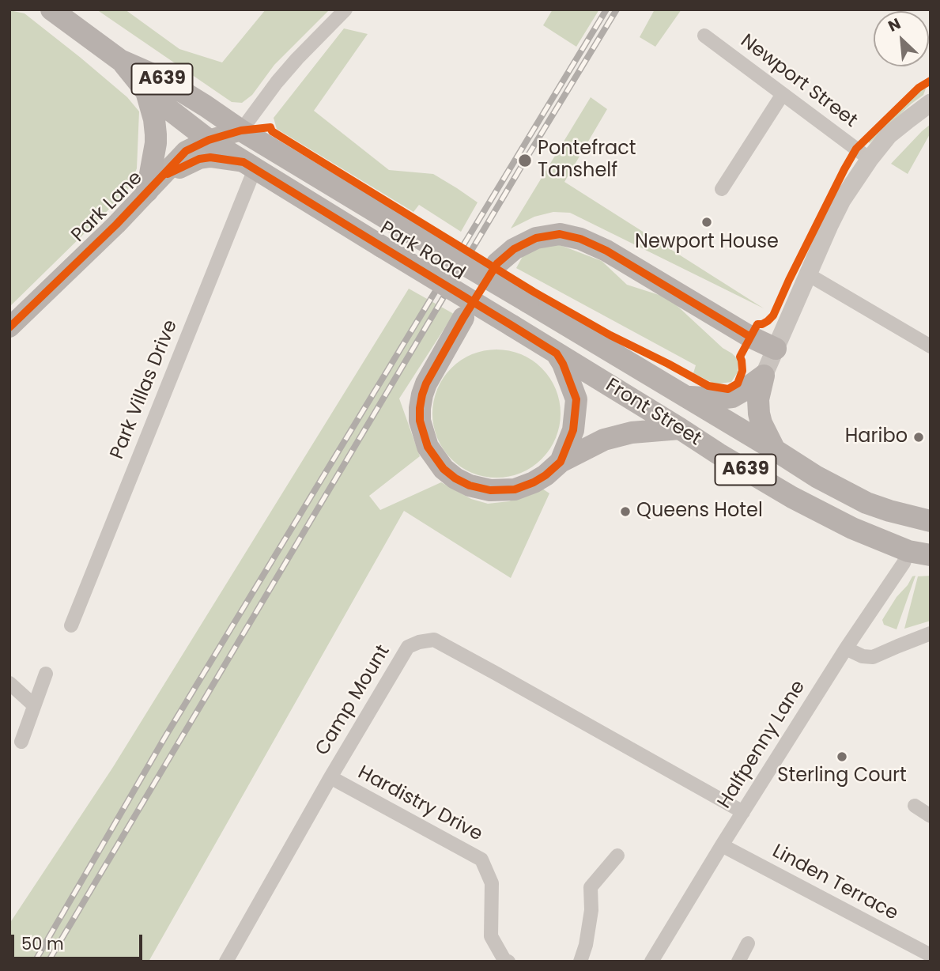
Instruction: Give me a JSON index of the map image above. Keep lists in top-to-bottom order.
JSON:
{
  "streets": {
    "main road": [
      "A639",
      "Park Lane",
      "Park Road",
      "Front Street"
    ],
    "street": [
      "Newport Street",
      "Park Villas Drive",
      "Camp Mount",
      "Halfpenny Lane",
      "Hardistry Drive",
      "Linden Terrace"
    ]
  },
  "crossings": [
    ["Park Lane", "Park Road"],
    ["Park Road", "Park Villas Drive"],
    ["Park Road", "Front Street"],
    ["Front Street", "Halfpenny Lane"],
    ["Camp Mount", "Halfpenny Lane"],
    ["Camp Mount", "Hardistry Drive"],
    ["Halfpenny Lane", "Linden Terrace"]
  ],
  "places": [
    "Pontefract Tanshelf",
    "Newport House",
    "Haribo",
    "Queens Hotel",
    "Sterling Court"
  ],
  "scale_bar": "50 m",
  "north": "top left"
}
